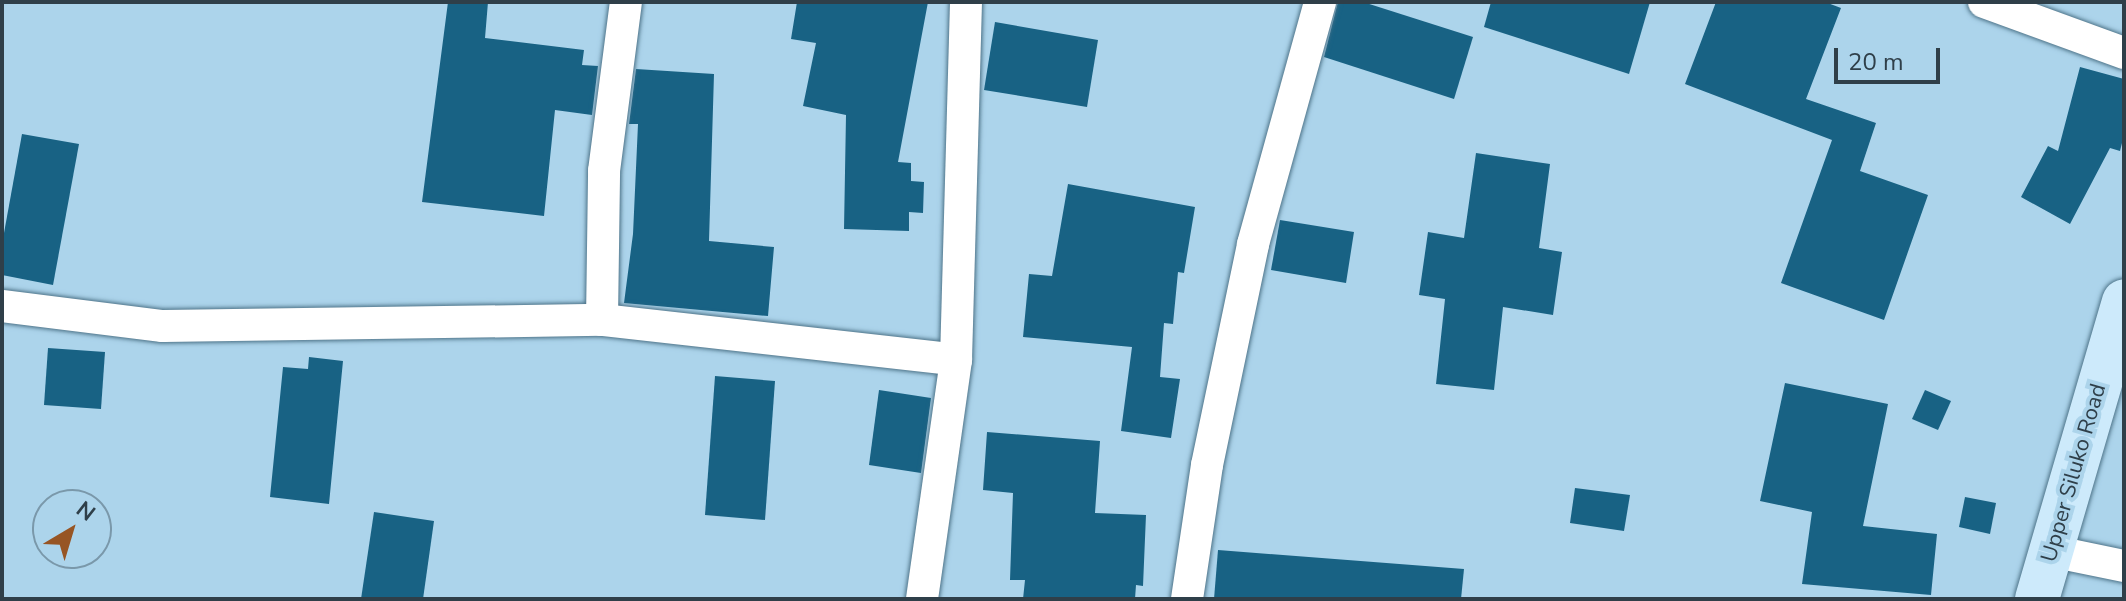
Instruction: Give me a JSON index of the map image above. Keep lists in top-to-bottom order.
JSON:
{
  "streets": {
    "main road": ["Upper Siluko Road"]
  },
  "scale_bar": "20 m",
  "north": "top right"
}
